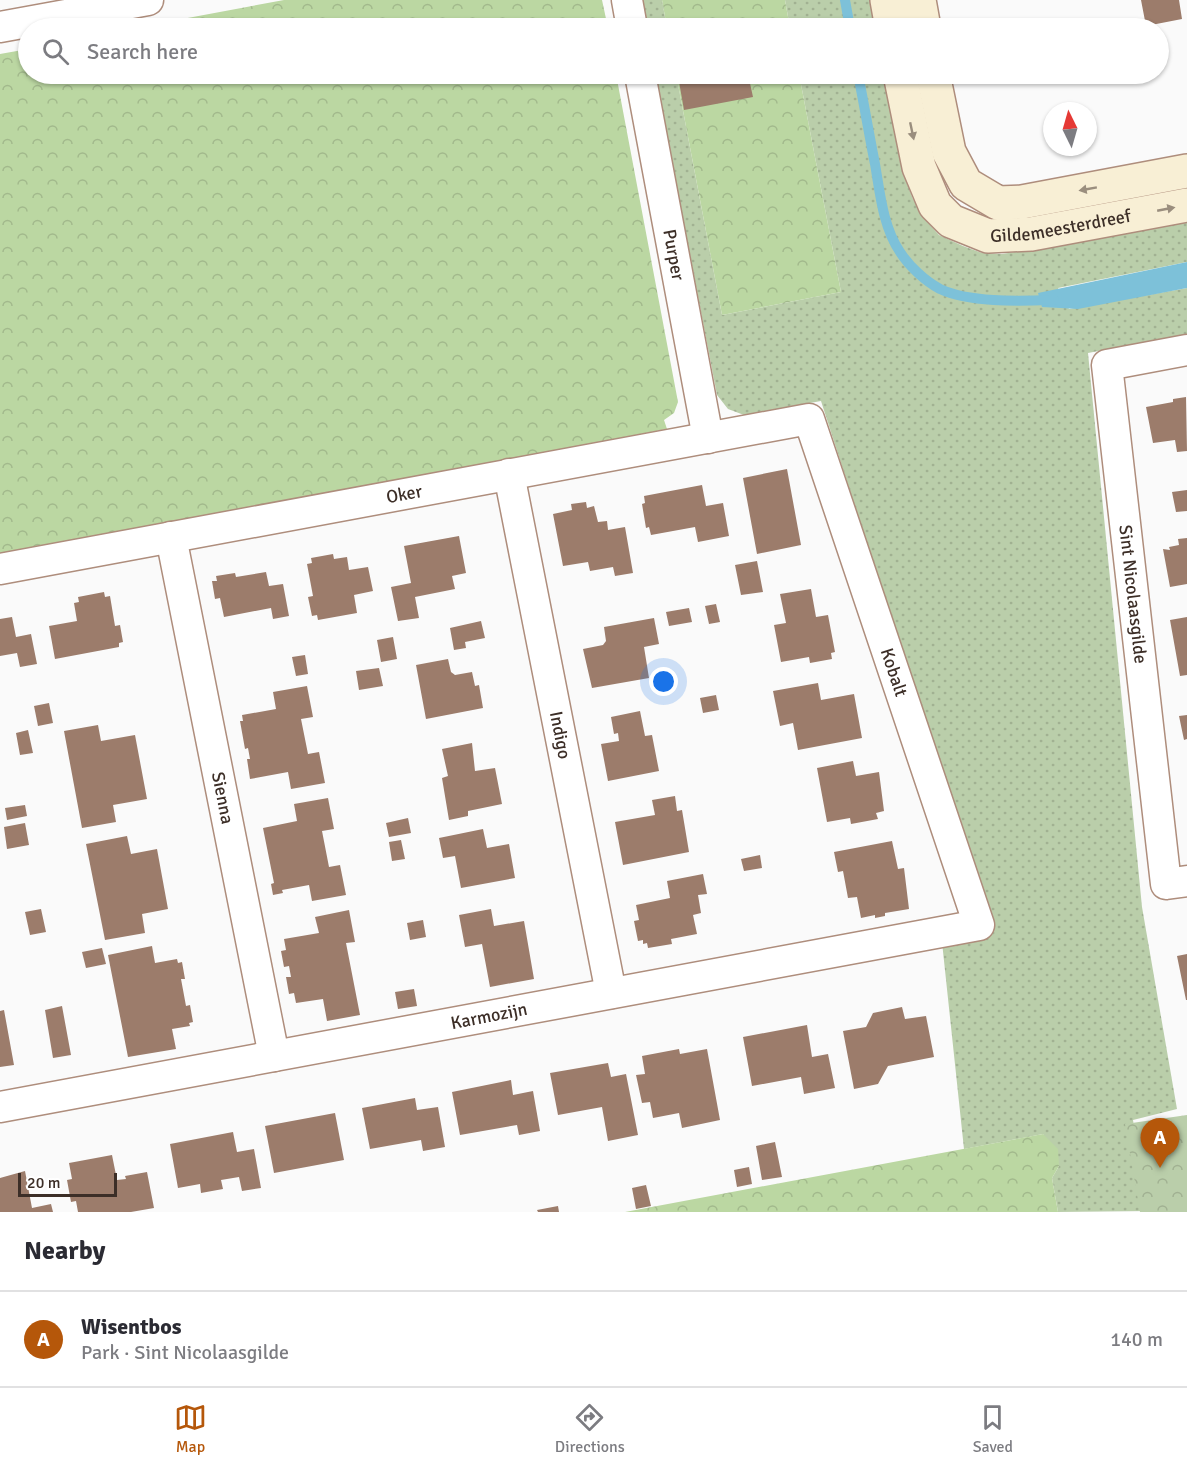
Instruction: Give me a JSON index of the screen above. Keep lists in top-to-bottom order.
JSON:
{
  "streets": {
    "street": [
      "Gildemeesterdreef",
      "Purper",
      "Oker",
      "Sint Nicolaasgilde",
      "Kobalt",
      "Indigo",
      "Sienna",
      "Karmozijn"
    ]
  },
  "crossings": [
    ["Purper", "Oker"],
    ["Oker", "Kobalt"],
    ["Oker", "Indigo"],
    ["Oker", "Sienna"],
    ["Kobalt", "Karmozijn"],
    ["Indigo", "Karmozijn"],
    ["Sienna", "Karmozijn"]
  ],
  "scale_bar": "20 m",
  "north": "top",
  "page": {
    "search": "Search here",
    "pins": "A",
    "scale": "20 m",
    "heading": "Nearby",
    "list": [
      {
        "mark": "A",
        "name": "Wisentbos",
        "note": "Park · Sint Nicolaasgilde",
        "value": "140 m"
      }
    ],
    "nav": ["Map", "Directions", "Saved"]
  }
}
